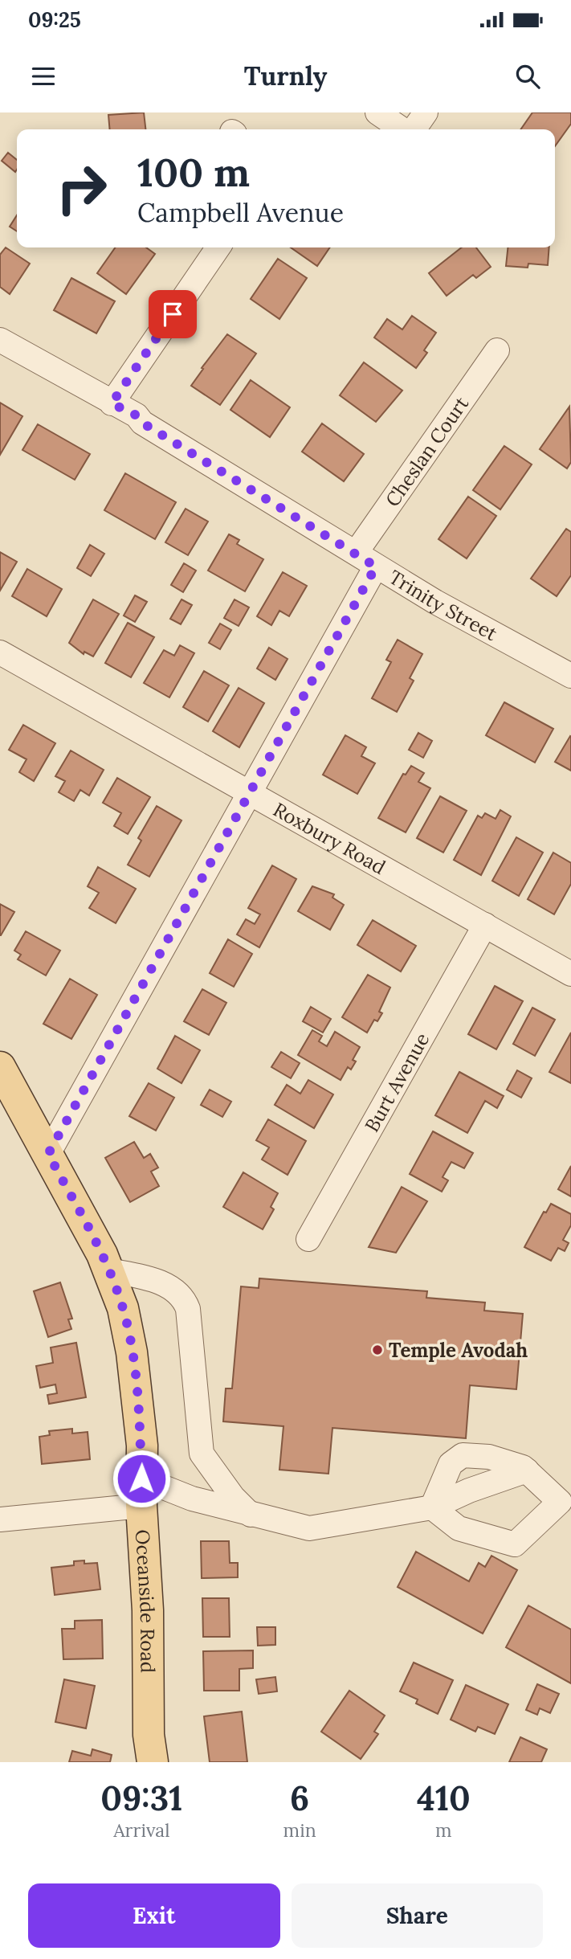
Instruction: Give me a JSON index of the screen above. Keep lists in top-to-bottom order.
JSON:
{
  "streets": {
    "main road": ["Oceanside Road"],
    "street": [
      "Cheslan Court",
      "Trinity Street",
      "Roxbury Road",
      "Burt Avenue"
    ]
  },
  "crossings": [
    ["Cheslan Court", "Trinity Street"],
    ["Roxbury Road", "Burt Avenue"]
  ],
  "places": ["Temple Avodah"],
  "page": {
    "status": "09:25",
    "header": "Turnly",
    "turn": ["100 m", "Campbell Avenue"],
    "eta": [
      "09:31",
      "Arrival",
      "6",
      "min",
      "410",
      "m"
    ],
    "buttons": ["Exit", "Share"]
  }
}
